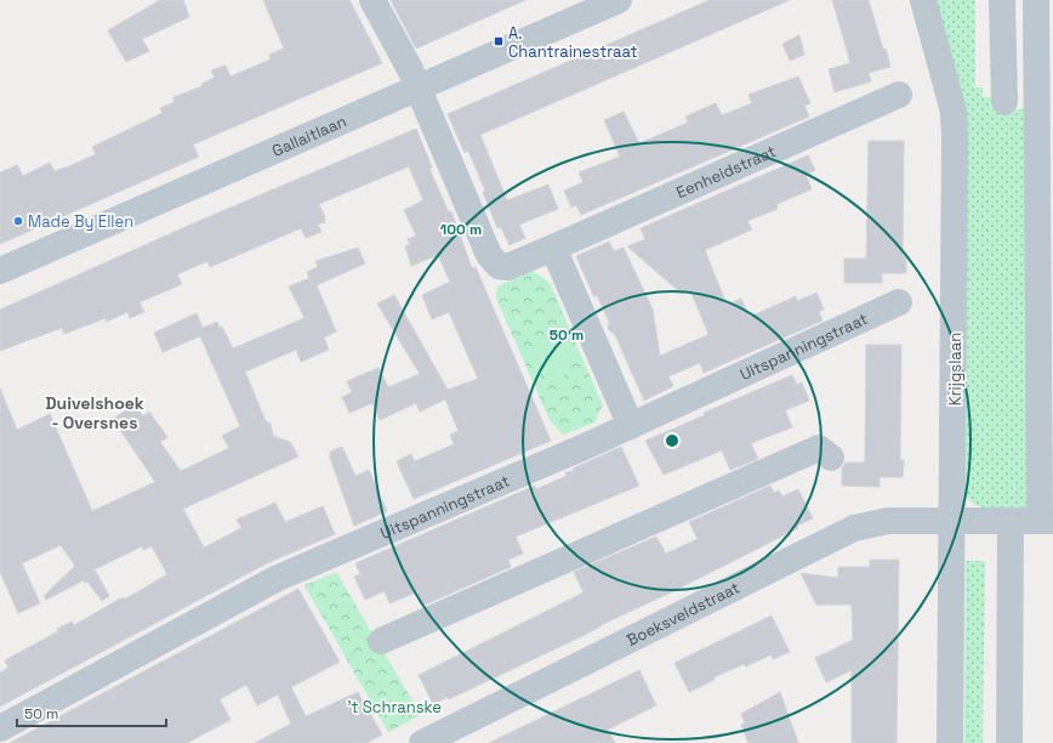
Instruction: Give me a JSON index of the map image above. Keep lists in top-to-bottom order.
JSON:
{
  "streets": {
    "street": [
      "Gallaitlaan",
      "Eenheidstraat",
      "Uitspanningstraat",
      "Krijgslaan",
      "Boeksveldstraat"
    ]
  },
  "crossings": [
    ["Gallaitlaan", "Eenheidstraat"],
    ["Krijgslaan", "Boeksveldstraat"]
  ],
  "districts": ["Duivelshoek - Oversnes"],
  "parks": ["'t Schranske"],
  "places": {
    "transit": ["A. Chantrainestraat"],
    "other": ["Made By Ellen"]
  },
  "scale_bar": "50 m",
  "rings": ["100 m", "50 m"]
}
